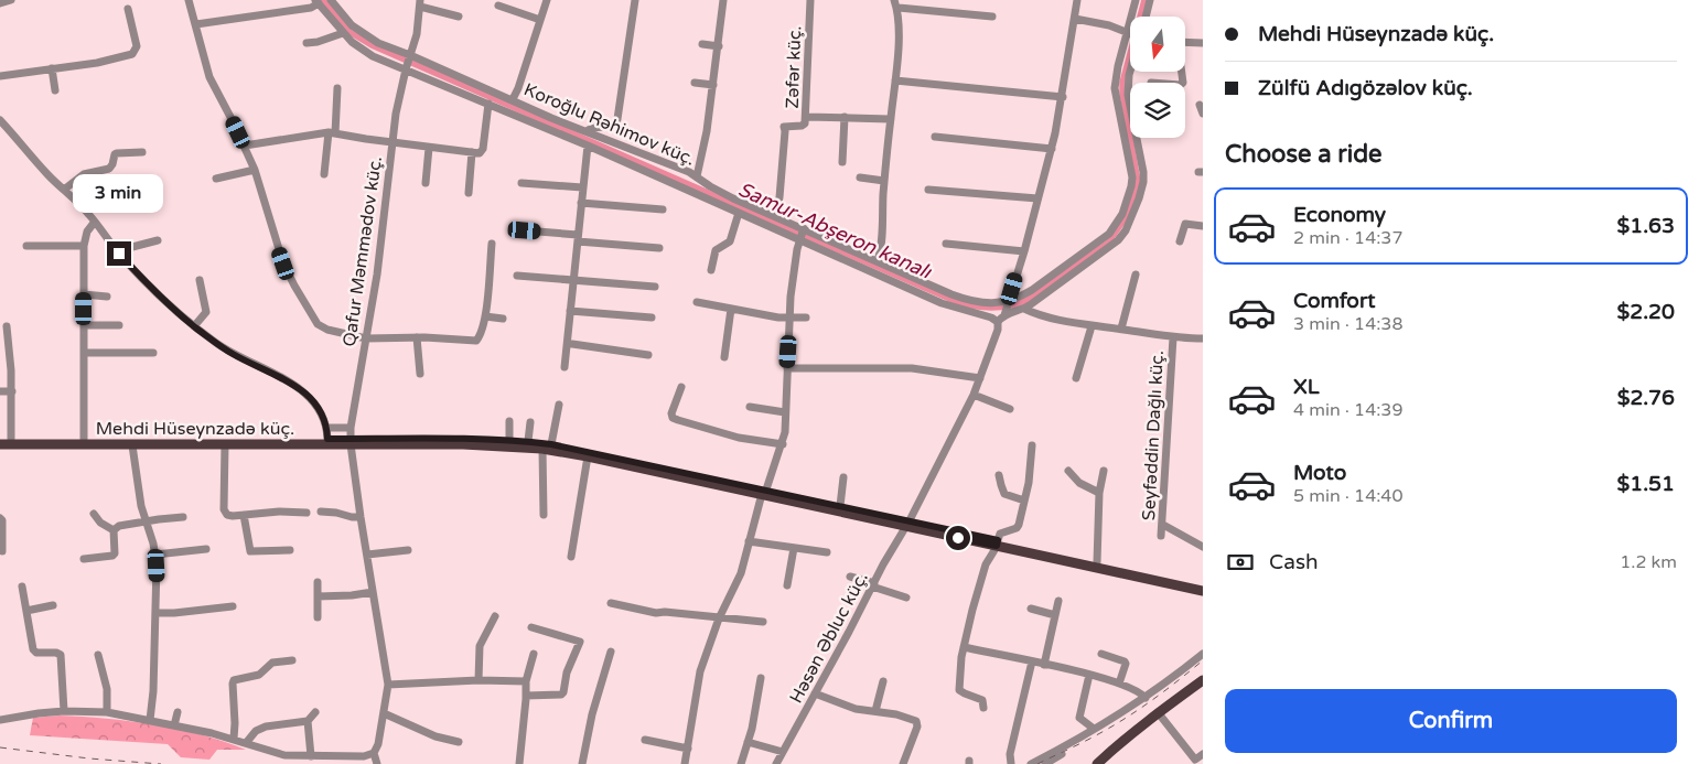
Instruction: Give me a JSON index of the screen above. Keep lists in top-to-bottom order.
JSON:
{
  "streets": {
    "main road": ["Mehdi Hüseynzadə küç."],
    "street": [
      "Zəfər küç.",
      "Koroğlu Rəhimov küç.",
      "Qafur Məmmədov küç.",
      "Seyfəddin Dağlı küç.",
      "Həsən Əbluc küç."
    ]
  },
  "crossings": [
    ["Zəfər küç.", "Koroğlu Rəhimov küç."],
    ["Koroğlu Rəhimov küç.", "Qafur Məmmədov küç."],
    ["Koroğlu Rəhimov küç.", "Həsən Əbluc küç."],
    ["Qafur Məmmədov küç.", "Mehdi Hüseynzadə küç."],
    ["Mehdi Hüseynzadə küç.", "Həsən Əbluc küç."]
  ],
  "water": ["Samur-Abşeron kanalı"],
  "north": "bottom",
  "page": {
    "banner": ["Mehdi Hüseynzadə küç.", "Zülfü Adıgözəlov küç."],
    "heading": "Choose a ride",
    "bubble": "3 min",
    "list": [
      {
        "name": "Economy",
        "note": "2 min · 14:37",
        "value": "$1.63"
      },
      {
        "name": "Comfort",
        "note": "3 min · 14:38",
        "value": "$2.20"
      },
      {
        "name": "XL",
        "note": "4 min · 14:39",
        "value": "$2.76"
      },
      {
        "name": "Moto",
        "note": "5 min · 14:40",
        "value": "$1.51"
      }
    ],
    "pay": ["Cash", "1.2 km"],
    "buttons": "Confirm"
  }
}
